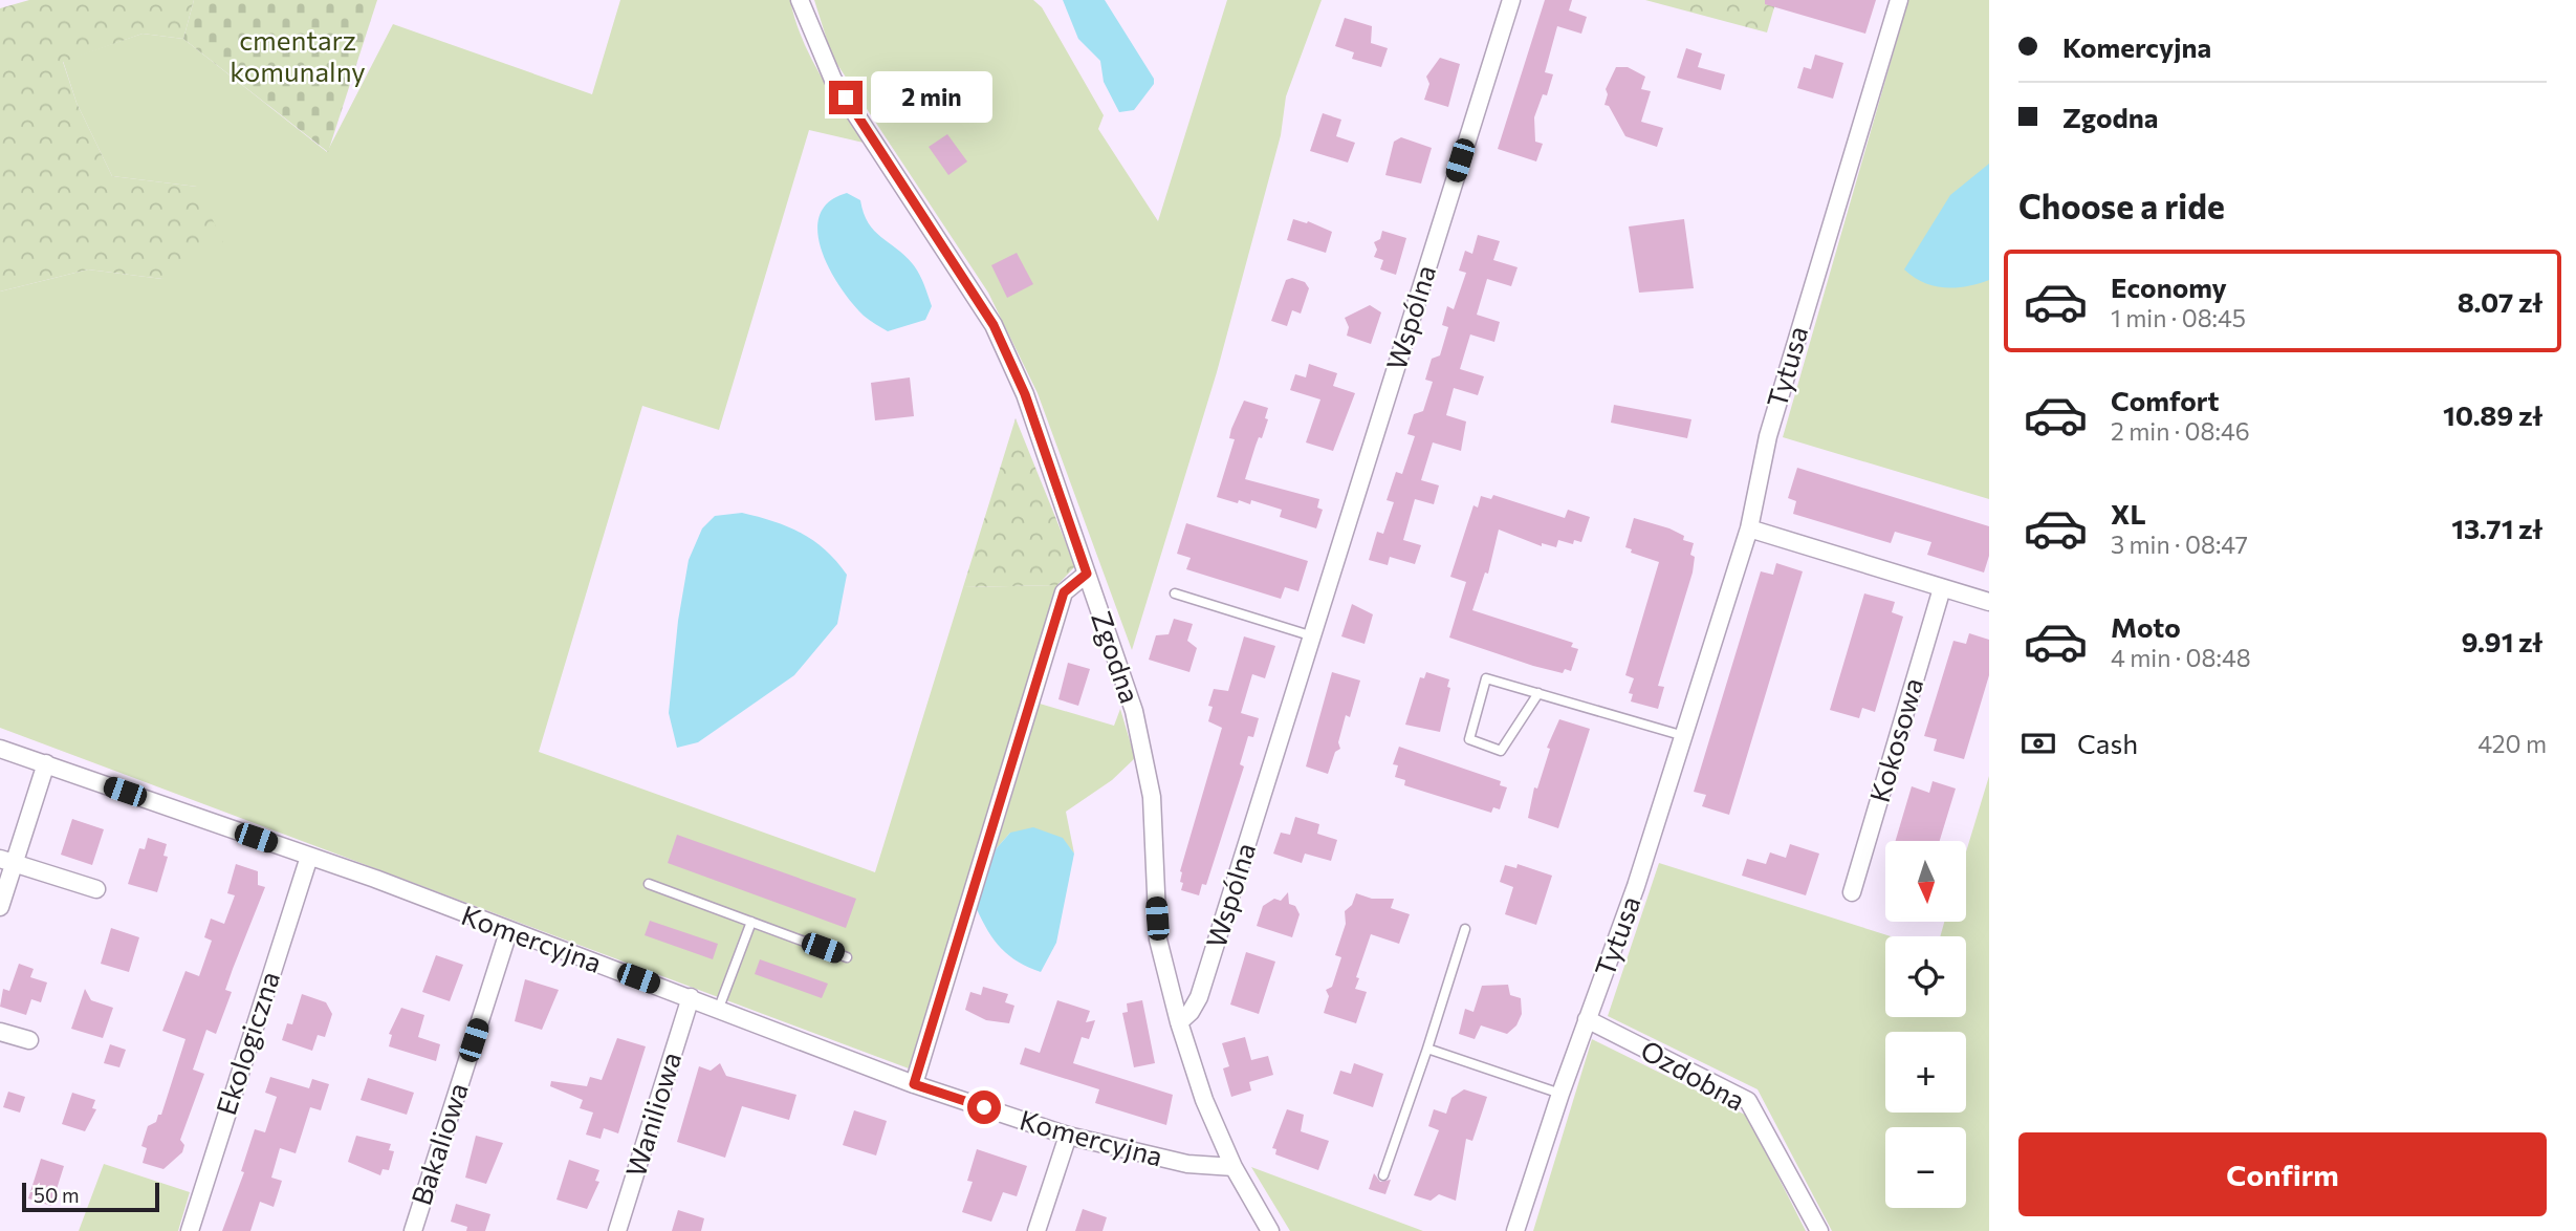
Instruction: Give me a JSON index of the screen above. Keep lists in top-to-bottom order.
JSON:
{
  "streets": {
    "street": [
      "Wspólna",
      "Tytusa",
      "Zgodna",
      "Kokosowa",
      "Komercyjna",
      "Ekologiczna",
      "Ozdobna",
      "Waniliowa",
      "Bakaliowa"
    ]
  },
  "crossings": [
    ["Wspólna", "Zgodna"],
    ["Tytusa", "Ozdobna"],
    ["Zgodna", "Komercyjna"],
    ["Komercyjna", "Ekologiczna"],
    ["Komercyjna", "Waniliowa"],
    ["Komercyjna", "Bakaliowa"]
  ],
  "parks": ["cmentarz komunalny"],
  "scale_bar": "50 m",
  "north": "bottom",
  "page": {
    "banner": ["Komercyjna", "Zgodna"],
    "bubble": "2 min",
    "heading": "Choose a ride",
    "list": [
      {
        "name": "Economy",
        "note": "1 min · 08:45",
        "value": "8.07 zł"
      },
      {
        "name": "Comfort",
        "note": "2 min · 08:46",
        "value": "10.89 zł"
      },
      {
        "name": "XL",
        "note": "3 min · 08:47",
        "value": "13.71 zł"
      },
      {
        "name": "Moto",
        "note": "4 min · 08:48",
        "value": "9.91 zł"
      }
    ],
    "pay": ["Cash", "420 m"],
    "map_buttons": ["+", "−"],
    "buttons": "Confirm",
    "scale": "50 m"
  }
}
